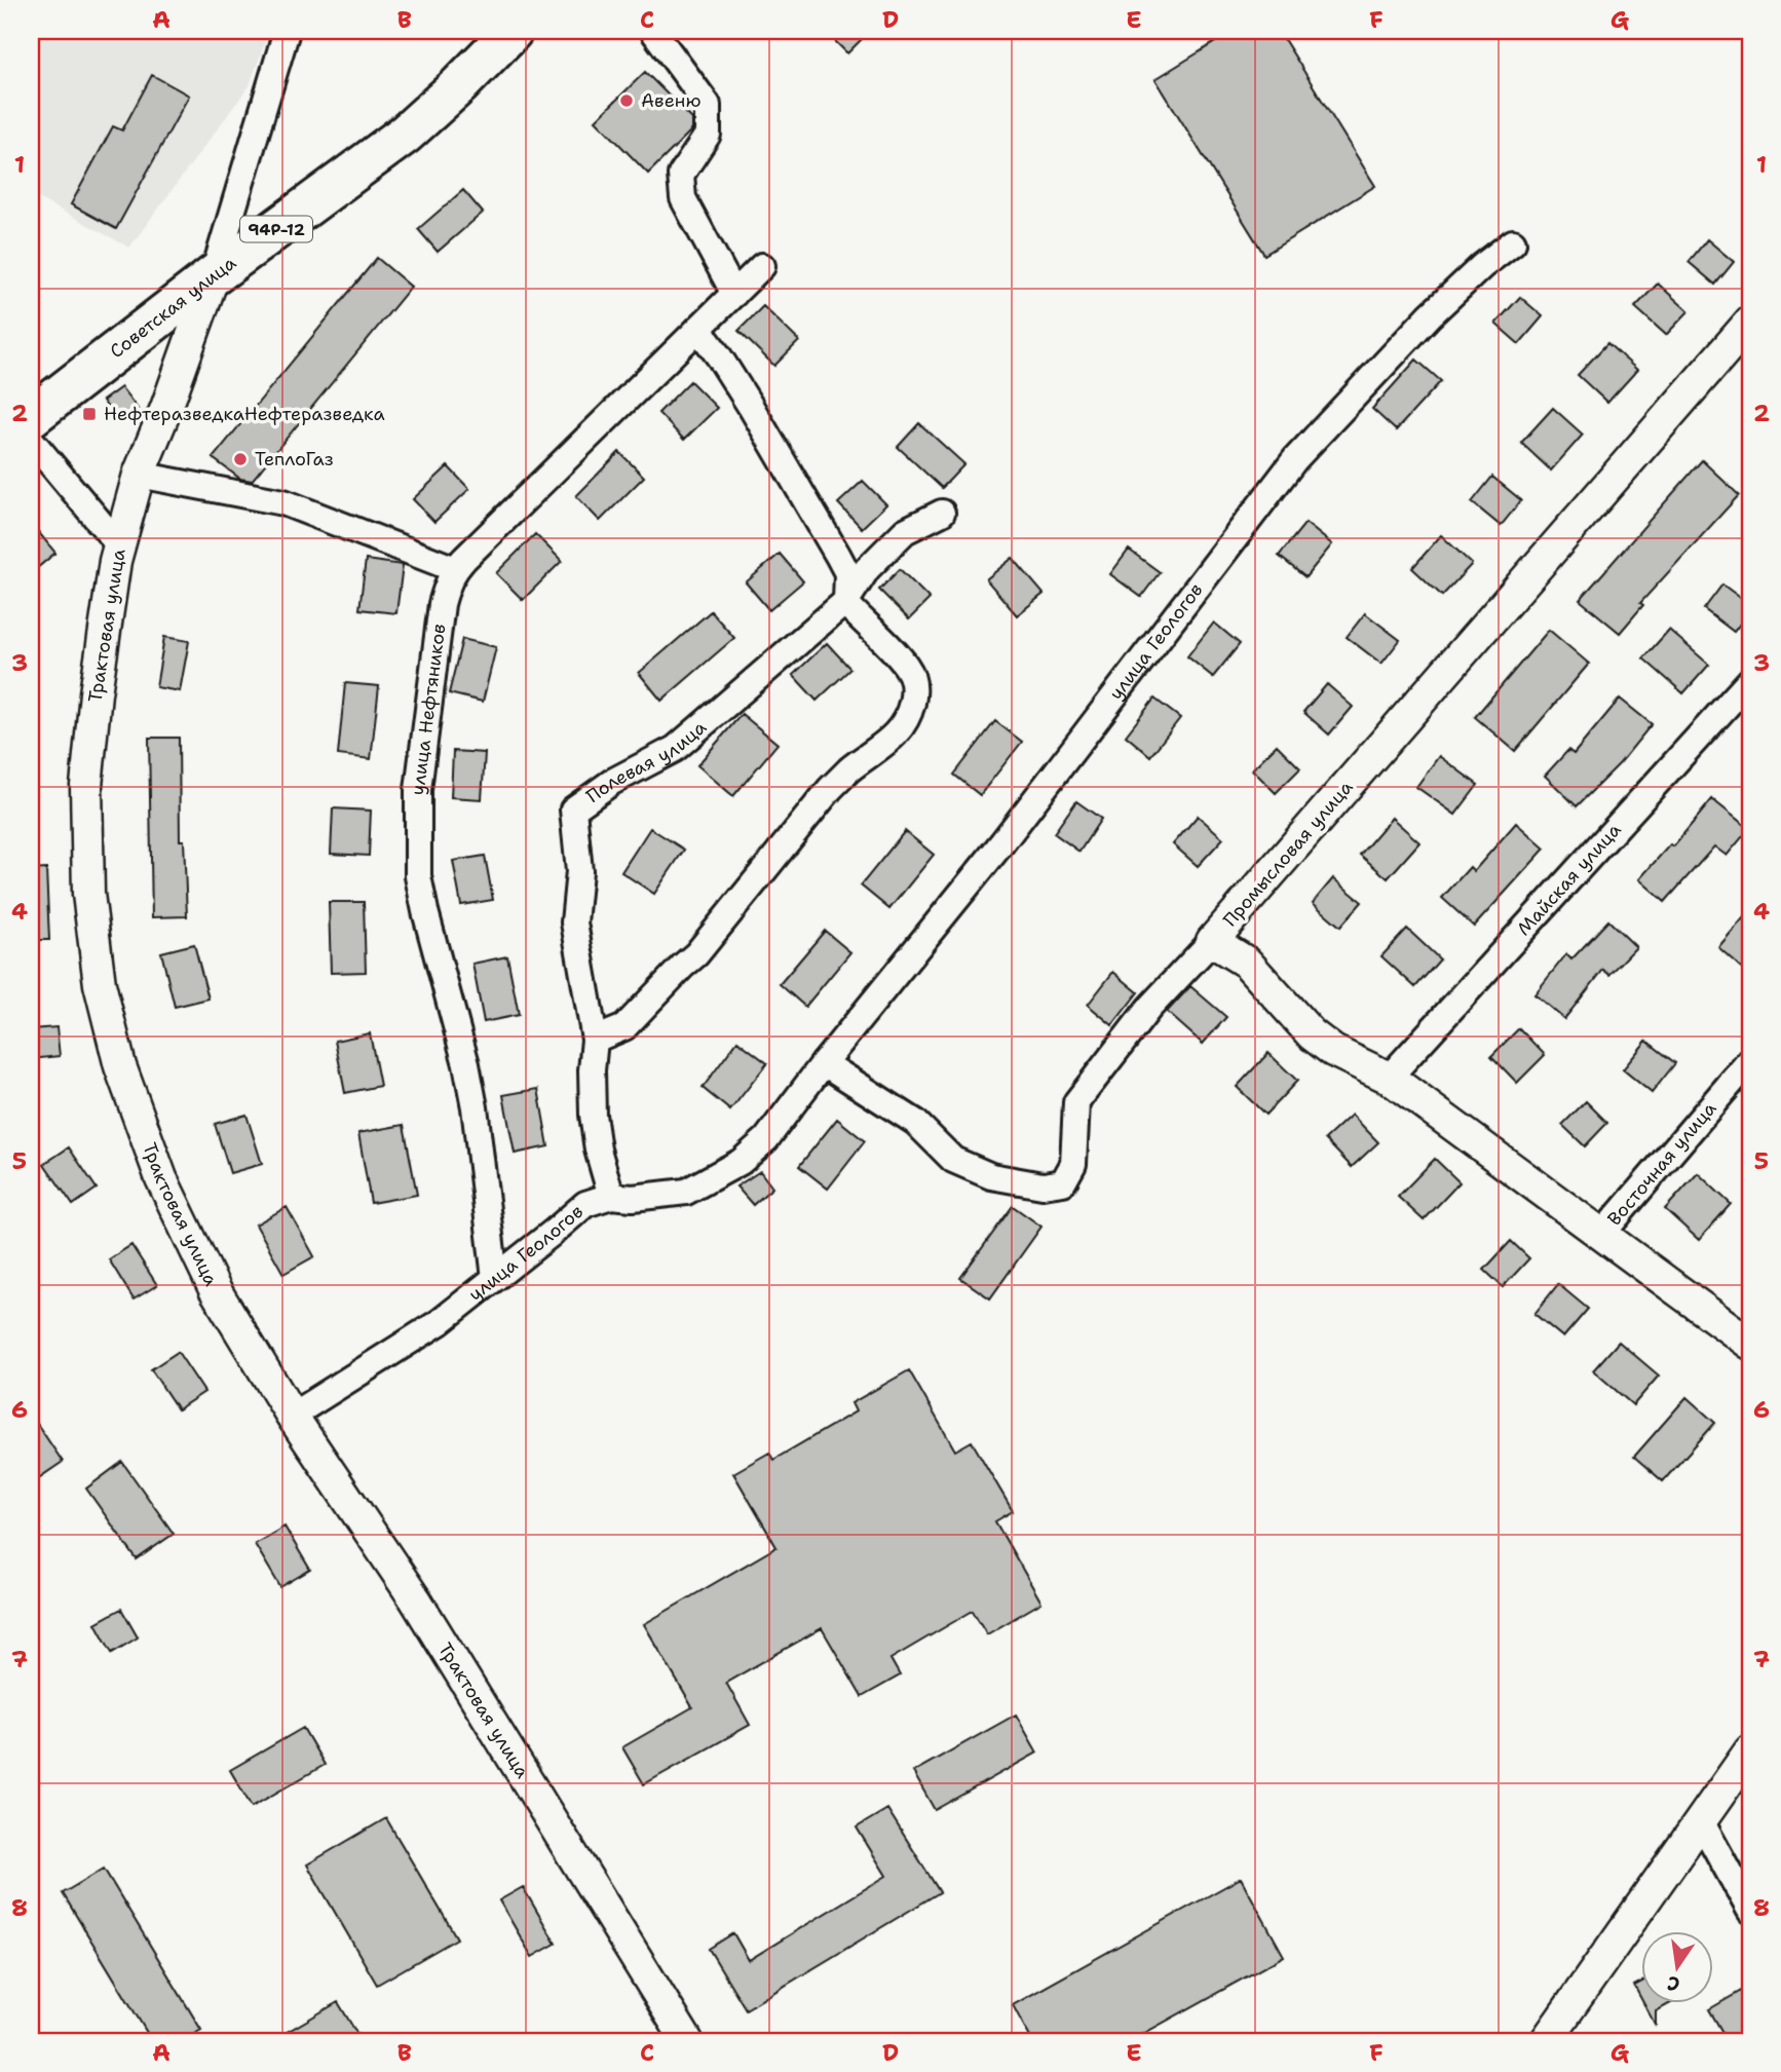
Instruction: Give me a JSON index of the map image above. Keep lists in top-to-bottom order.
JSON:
{
  "streets": {
    "main road": ["94Р-12", "Советская улица"],
    "street": [
      "Трактовая улица",
      "улица Геологов",
      "улица Нефтяников",
      "Полевая улица",
      "Промысловая улица",
      "Майская улица",
      "Восточная улица"
    ]
  },
  "crossings": [
    ["Советская улица", "Трактовая улица"],
    ["Трактовая улица", "улица Геологов"],
    ["улица Геологов", "улица Нефтяников"],
    ["улица Геологов", "Полевая улица"],
    ["Промысловая улица", "Майская улица"],
    ["Промысловая улица", "Восточная улица"]
  ],
  "places": {
    "other": ["Авеню", "ТеплоГаз"],
    "transit": ["НефтеразведкаНефтеразведка"]
  },
  "north": "bottom",
  "grid": {
    "columns": [
      "A",
      "B",
      "C",
      "D",
      "E",
      "F",
      "G"
    ],
    "rows": [
      "1",
      "2",
      "3",
      "4",
      "5",
      "6",
      "7",
      "8"
    ]
  }
}
